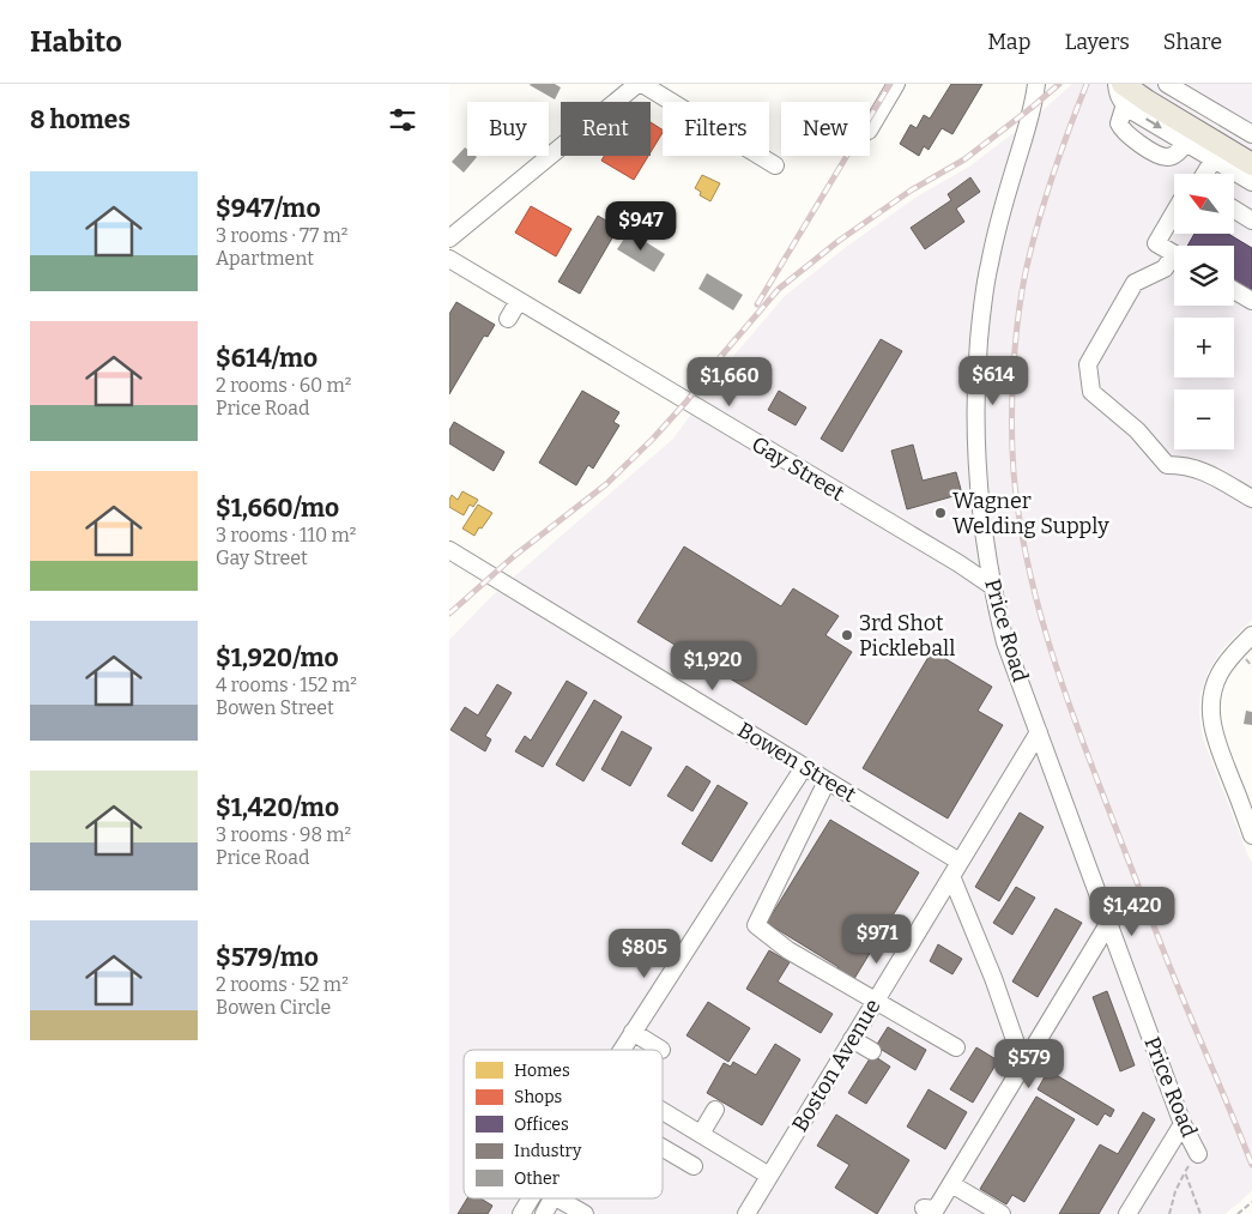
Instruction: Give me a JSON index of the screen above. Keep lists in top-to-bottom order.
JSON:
{
  "streets": {
    "street": [
      "Gay Street",
      "Price Road",
      "Bowen Street",
      "Boston Avenue"
    ]
  },
  "crossings": [
    ["Gay Street", "Price Road"],
    ["Price Road", "Boston Avenue"],
    ["Bowen Street", "Boston Avenue"]
  ],
  "places": ["Wagner Welding Supply", "3rd Shot Pickleball"],
  "legend": [
    "Homes",
    "Shops",
    "Offices",
    "Industry",
    "Other"
  ],
  "north": "top left",
  "page": {
    "header": "Habito",
    "nav": ["Map", "Layers", "Share"],
    "heading": "8 homes",
    "chip": [
      "Buy",
      "Rent",
      "Filters",
      "New"
    ],
    "list": [
      {
        "name": "$947/mo",
        "note": "3 rooms · 77 m² · Apartment"
      },
      {
        "name": "$614/mo",
        "note": "2 rooms · 60 m² · Price Road"
      },
      {
        "name": "$1,660/mo",
        "note": "3 rooms · 110 m² · Gay Street"
      },
      {
        "name": "$1,920/mo",
        "note": "4 rooms · 152 m² · Bowen Street"
      },
      {
        "name": "$1,420/mo",
        "note": "3 rooms · 98 m² · Price Road"
      },
      {
        "name": "$579/mo",
        "note": "2 rooms · 52 m² · Bowen Circle"
      }
    ],
    "map_buttons": ["+", "−"],
    "price": [
      "$947",
      "$614",
      "$1,660",
      "$1,920",
      "$1,420",
      "$971",
      "$805",
      "$579"
    ]
  }
}
